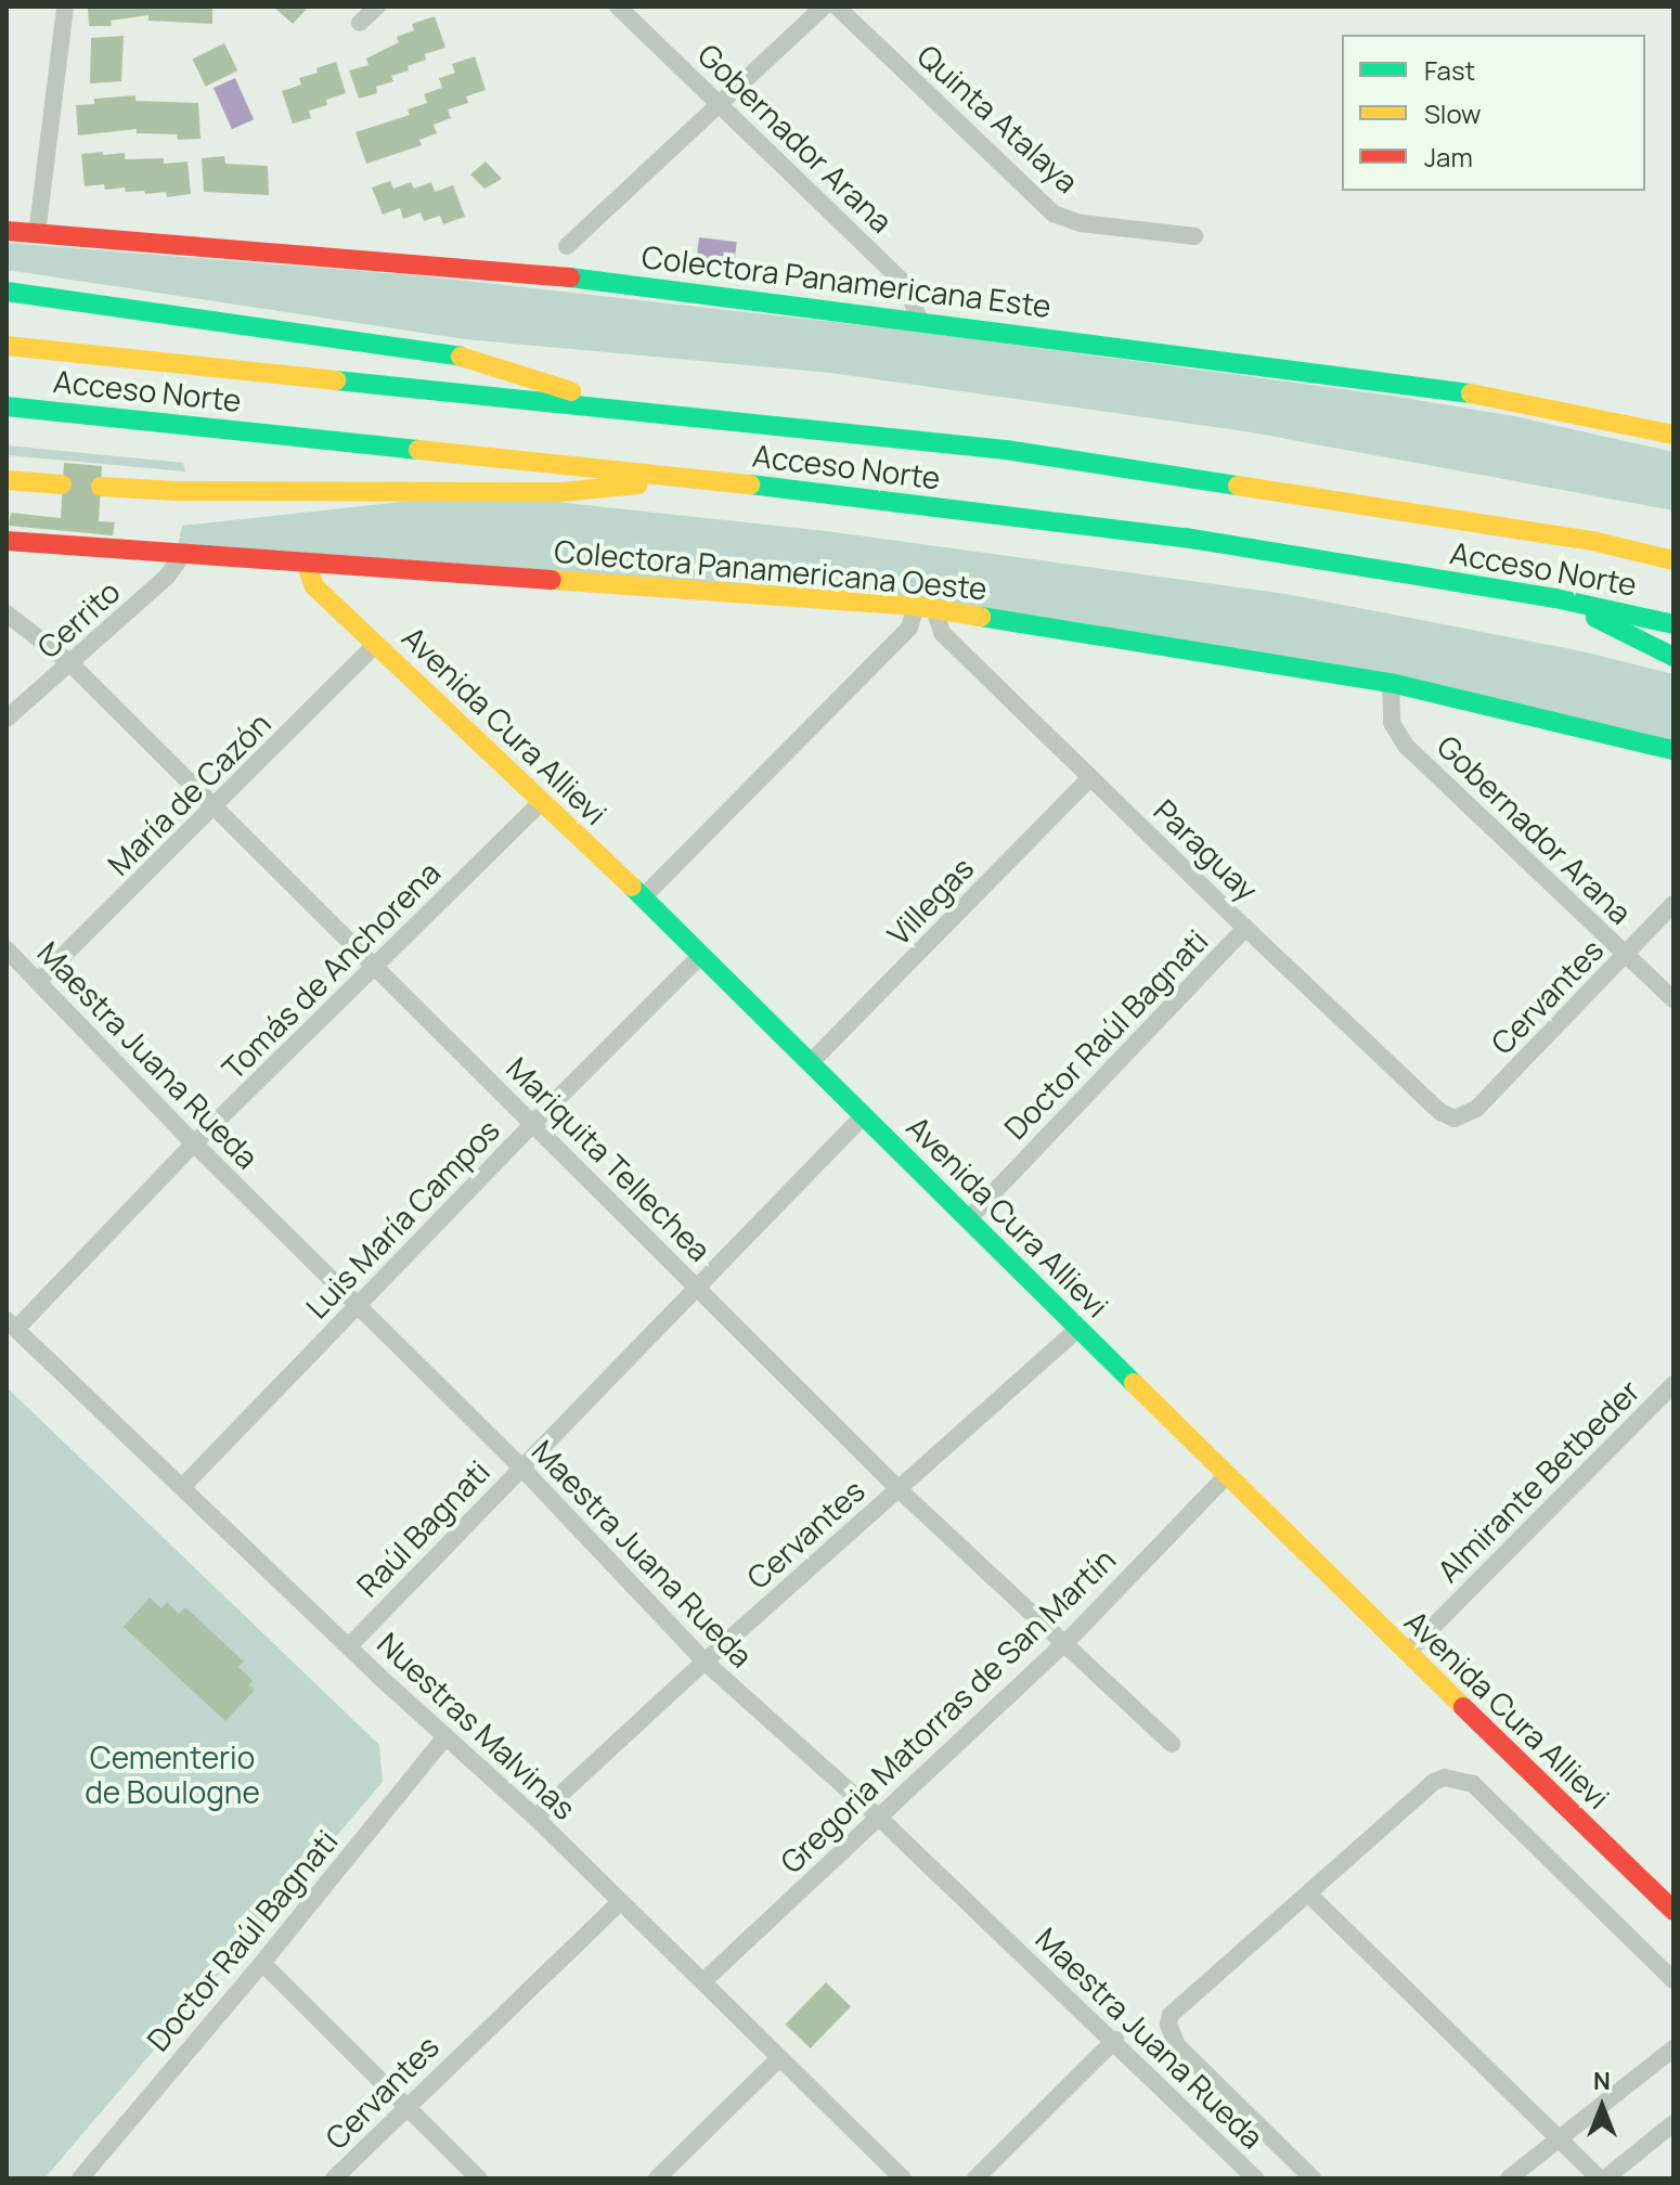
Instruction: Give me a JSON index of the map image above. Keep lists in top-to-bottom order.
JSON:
{
  "streets": {
    "main road": [
      "Colectora Panamericana Este",
      "Acceso Norte",
      "Colectora Panamericana Oeste",
      "Avenida Cura Allievi"
    ],
    "street": [
      "Quinta Atalaya",
      "Gobernador Arana",
      "Cerrito",
      "María de Cazón",
      "Paraguay",
      "Villegas",
      "Tomás de Anchorena",
      "Cervantes",
      "Doctor Raúl Bagnati",
      "Maestra Juana Rueda",
      "Mariquita Tellechea",
      "Luis María Campos",
      "Almirante Betbeder",
      "Raúl Bagnati",
      "Gregoria Matorras de San Martín",
      "Nuestras Malvinas"
    ]
  },
  "crossings": [
    ["Gobernador Arana", "Colectora Panamericana Este"],
    ["Gobernador Arana", "Colectora Panamericana Oeste"],
    ["Gobernador Arana", "Cervantes"],
    ["Colectora Panamericana Oeste", "Cerrito"],
    ["Colectora Panamericana Oeste", "Avenida Cura Allievi"],
    ["Colectora Panamericana Oeste", "Paraguay"],
    ["Cerrito", "Mariquita Tellechea"],
    ["Avenida Cura Allievi", "María de Cazón"],
    ["Avenida Cura Allievi", "Villegas"],
    ["Avenida Cura Allievi", "Tomás de Anchorena"],
    ["Avenida Cura Allievi", "Cervantes"],
    ["Avenida Cura Allievi", "Doctor Raúl Bagnati"],
    ["Avenida Cura Allievi", "Luis María Campos"],
    ["Avenida Cura Allievi", "Almirante Betbeder"],
    ["Avenida Cura Allievi", "Raúl Bagnati"],
    ["Avenida Cura Allievi", "Gregoria Matorras de San Martín"],
    ["María de Cazón", "Maestra Juana Rueda"],
    ["María de Cazón", "Mariquita Tellechea"],
    ["Paraguay", "Villegas"],
    ["Paraguay", "Cervantes"],
    ["Paraguay", "Doctor Raúl Bagnati"],
    ["Tomás de Anchorena", "Maestra Juana Rueda"],
    ["Tomás de Anchorena", "Mariquita Tellechea"],
    ["Tomás de Anchorena", "Nuestras Malvinas"],
    ["Cervantes", "Maestra Juana Rueda"],
    ["Cervantes", "Mariquita Tellechea"],
    ["Cervantes", "Nuestras Malvinas"],
    ["Doctor Raúl Bagnati", "Nuestras Malvinas"],
    ["Maestra Juana Rueda", "Luis María Campos"],
    ["Maestra Juana Rueda", "Raúl Bagnati"],
    ["Maestra Juana Rueda", "Gregoria Matorras de San Martín"],
    ["Mariquita Tellechea", "Luis María Campos"],
    ["Mariquita Tellechea", "Raúl Bagnati"],
    ["Mariquita Tellechea", "Gregoria Matorras de San Martín"],
    ["Luis María Campos", "Nuestras Malvinas"],
    ["Raúl Bagnati", "Nuestras Malvinas"],
    ["Gregoria Matorras de San Martín", "Nuestras Malvinas"]
  ],
  "parks": ["Cementerio de Boulogne"],
  "legend": ["Fast", "Slow", "Jam"],
  "north": "top"
}
